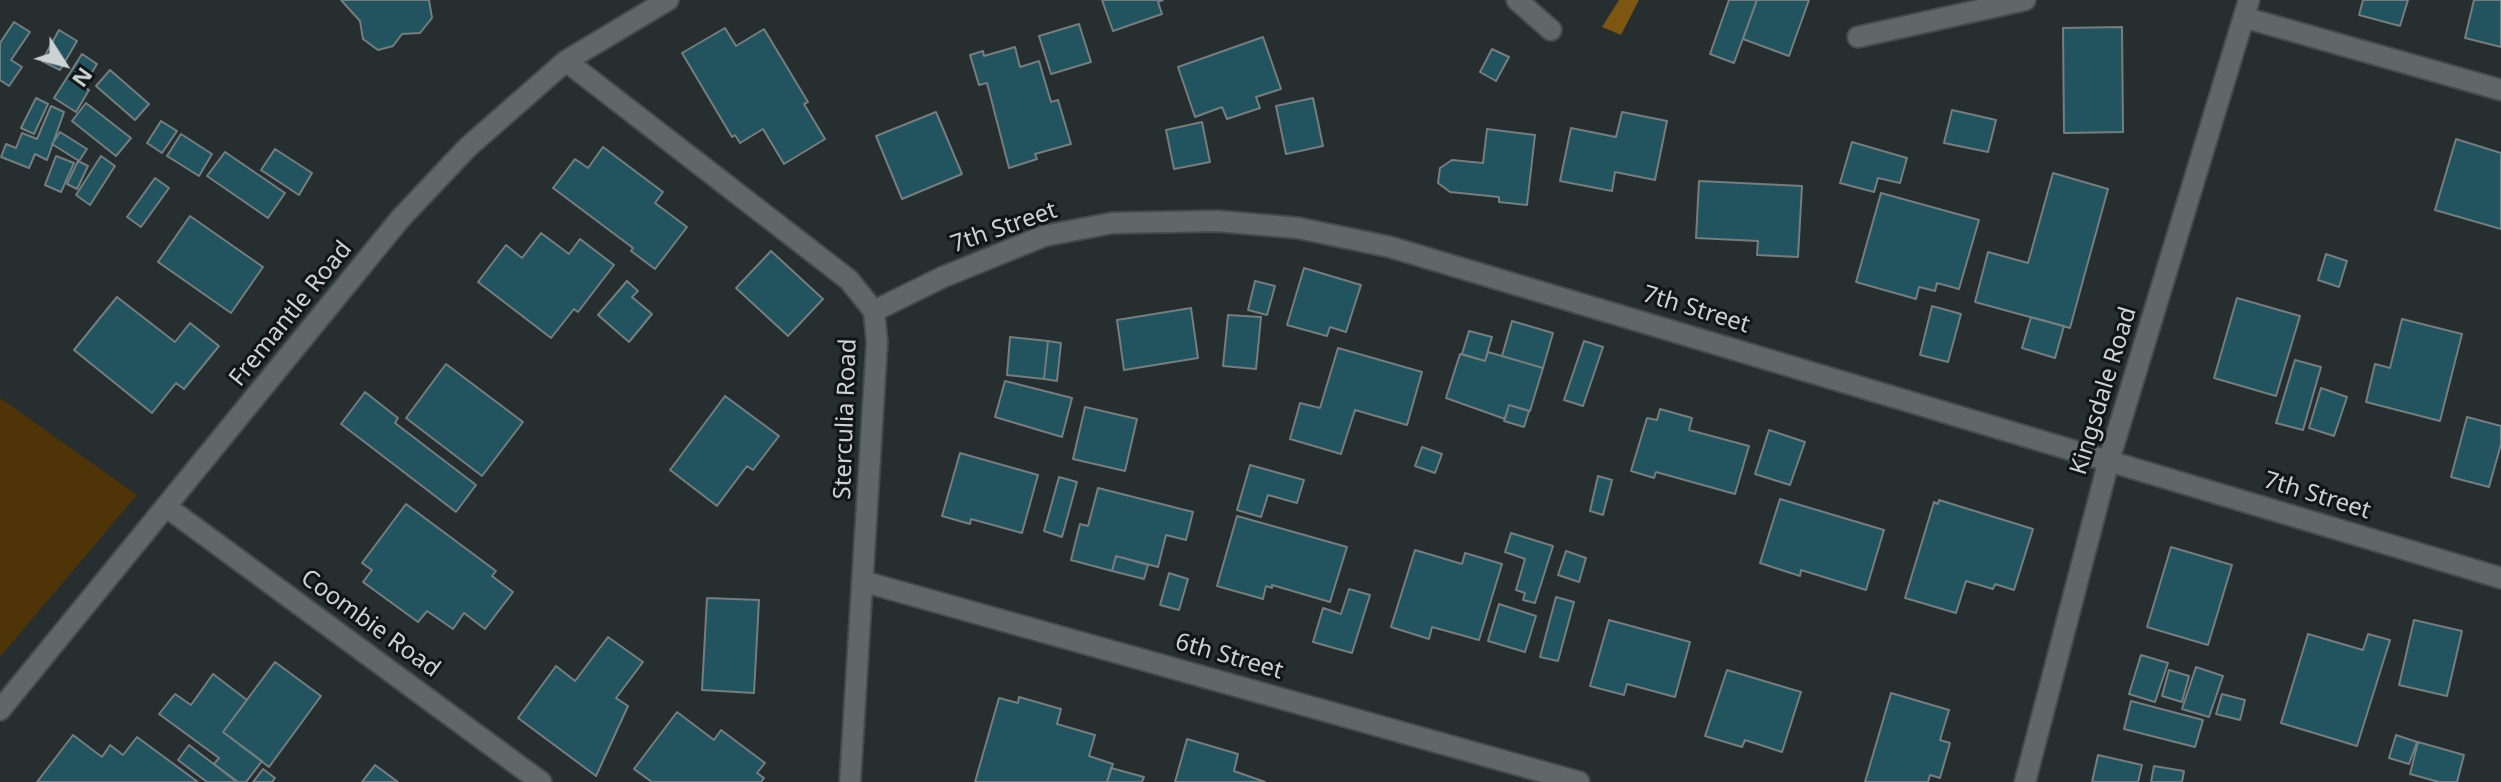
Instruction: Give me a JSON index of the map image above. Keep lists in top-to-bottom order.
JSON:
{
  "streets": {
    "street": [
      "7th Street",
      "Fremantle Road",
      "Kingsdale Road",
      "Sterculia Road",
      "Coombie Road",
      "6th Street"
    ]
  },
  "crossings": [
    ["7th Street", "Kingsdale Road"],
    ["7th Street", "Sterculia Road"],
    ["Fremantle Road", "Sterculia Road"],
    ["Fremantle Road", "Coombie Road"],
    ["Sterculia Road", "6th Street"]
  ],
  "north": "bottom right"
}
